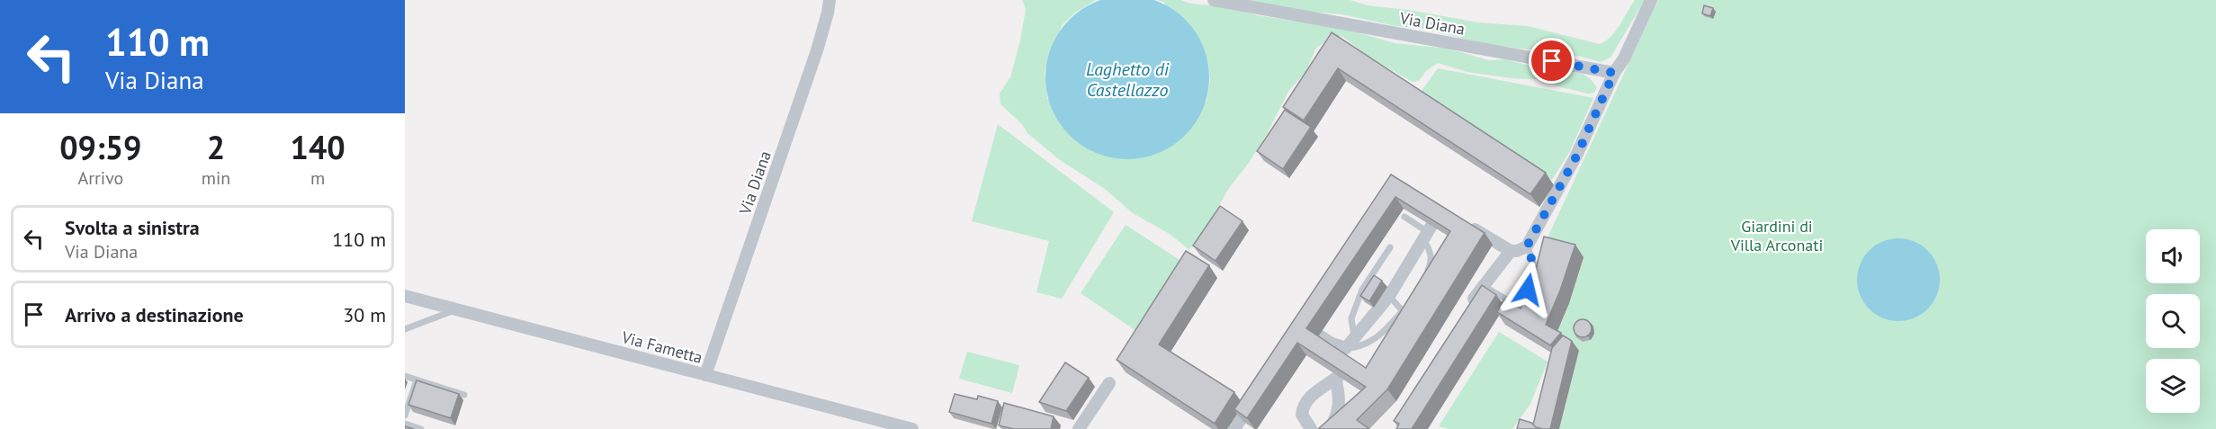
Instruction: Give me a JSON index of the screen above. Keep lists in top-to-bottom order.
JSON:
{
  "streets": {
    "street": ["Via Diana", "Via Fametta"]
  },
  "crossings": [
    ["Via Diana", "Via Fametta"]
  ],
  "water": ["Laghetto di Castellazzo"],
  "parks": ["Giardini di Villa Arconati"],
  "page": {
    "turn": ["110 m", "Via Diana"],
    "eta": [
      "09:59",
      "Arrivo",
      "2",
      "min",
      "140",
      "m"
    ],
    "list": [
      {
        "name": "Svolta a sinistra",
        "note": "Via Diana",
        "value": "110 m"
      },
      {
        "name": "Arrivo a destinazione",
        "value": "30 m"
      }
    ]
  }
}
